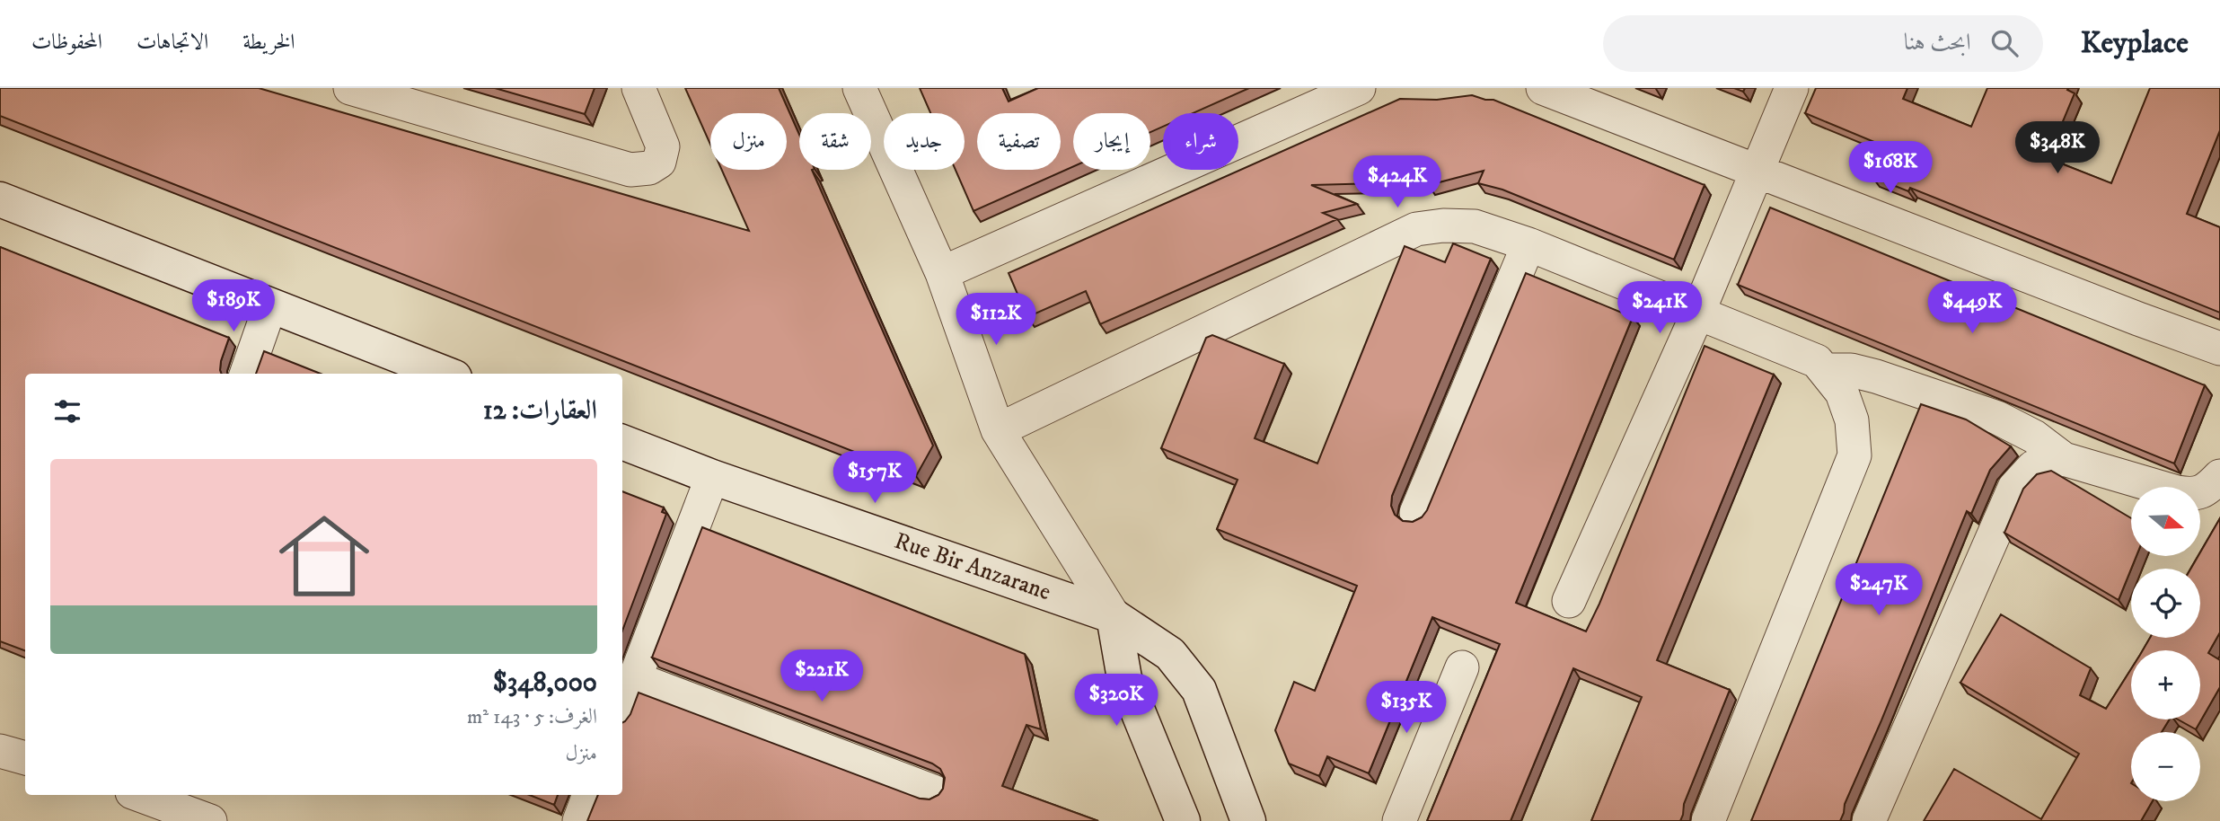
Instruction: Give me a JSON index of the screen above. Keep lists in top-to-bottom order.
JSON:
{
  "streets": {
    "street": ["Rue Bir Anzarane"]
  },
  "north": "right",
  "page": {
    "header": "Keyplace",
    "search": "ابحث هنا",
    "nav": ["الخريطة", "الاتجاهات", "المحفوظات"],
    "chip": [
      "شراء",
      "إيجار",
      "تصفية",
      "جديد",
      "شقة",
      "منزل"
    ],
    "price": [
      "$348K",
      "$168K",
      "$424K",
      "$189K",
      "$241K",
      "$449K",
      "$112K",
      "$157K",
      "$247K",
      "$221K",
      "$320K",
      "$135K"
    ],
    "heading": "العقارات: 12",
    "list": [
      {
        "name": "$348,000",
        "note": "الغرف: 5 · 143 m² · منزل"
      }
    ],
    "map_buttons": ["+", "−"]
  }
}
